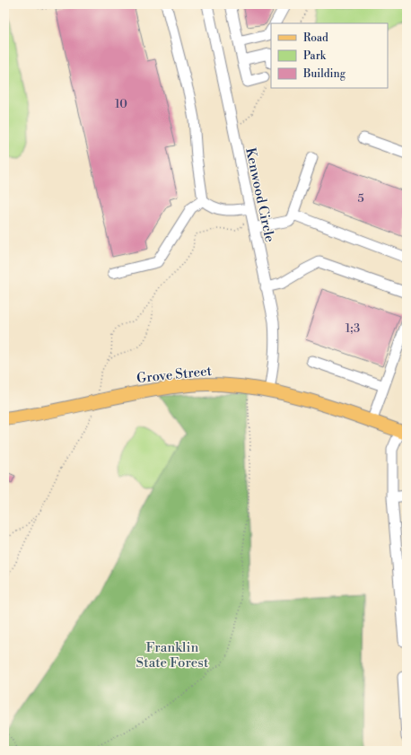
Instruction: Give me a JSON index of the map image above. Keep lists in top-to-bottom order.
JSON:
{
  "streets": {
    "main road": ["Grove Street"],
    "street": ["Kenwood Circle"]
  },
  "crossings": [
    ["Kenwood Circle", "Grove Street"]
  ],
  "parks": ["Franklin State Forest"],
  "house_numbers": ["10", "5", "1;3"],
  "legend": ["Road", "Park", "Building"]
}
